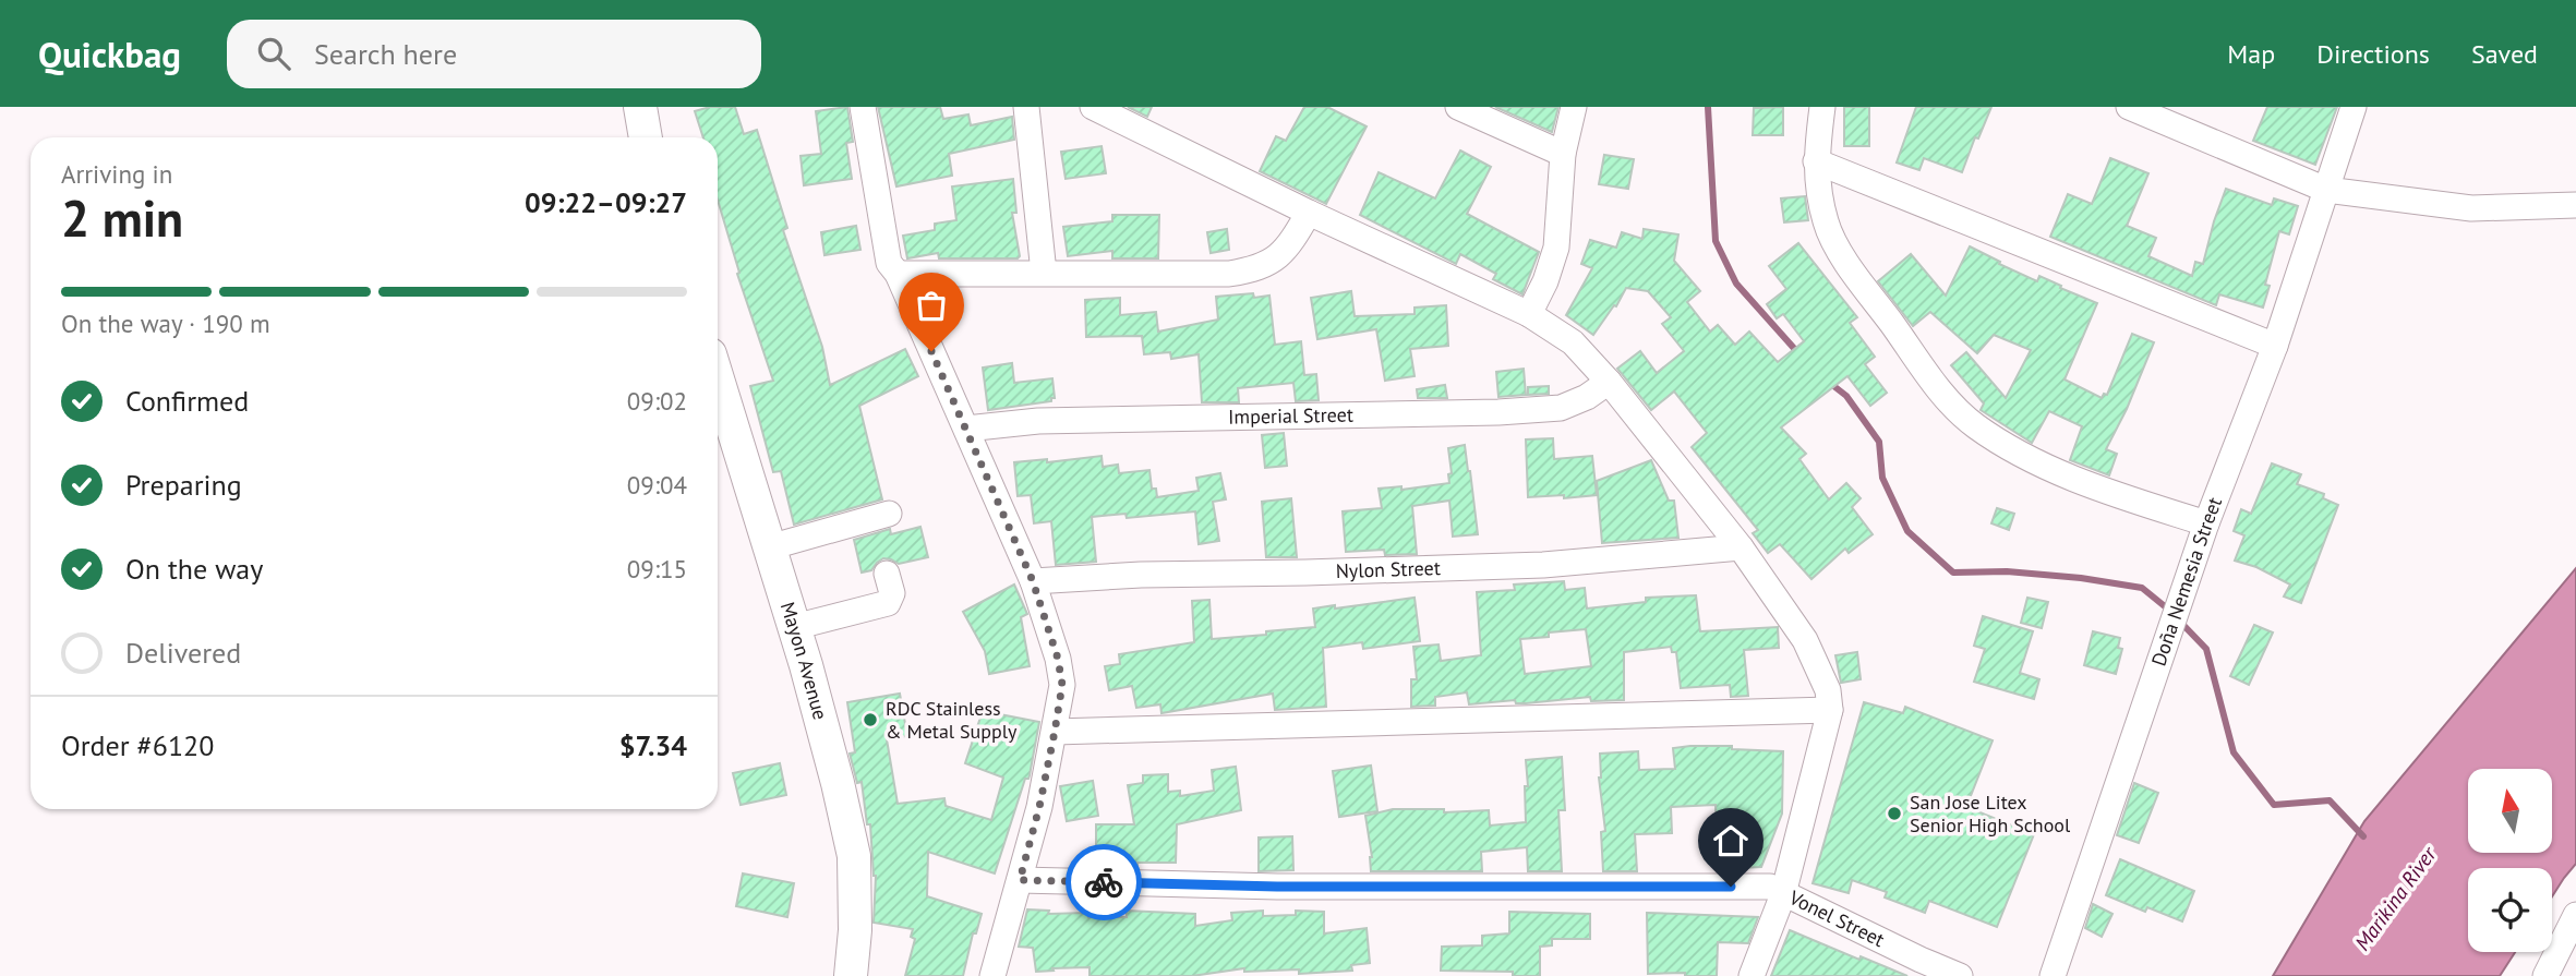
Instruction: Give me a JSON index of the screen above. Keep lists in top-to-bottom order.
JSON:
{
  "streets": {
    "main road": ["Mayon Avenue"],
    "street": [
      "Imperial Street",
      "Nylon Street",
      "Doña Nemesia Street",
      "Vonel Street"
    ]
  },
  "water": ["Marikina River"],
  "places": ["RDC Stainless & Metal Supply", "San Jose Litex Senior High School"],
  "north": "top",
  "page": {
    "header": "Quickbag",
    "search": "Search here",
    "nav": ["Map", "Directions", "Saved"],
    "heading": ["2 min", "Arriving in", "09:22–09:27"],
    "panel": ["Order #6120", "$7.34"],
    "bar": "On the way · 190 m",
    "list": [
      ["Confirmed", "09:02"],
      ["Preparing", "09:04"],
      ["On the way", "09:15"],
      "Delivered"
    ]
  }
}
